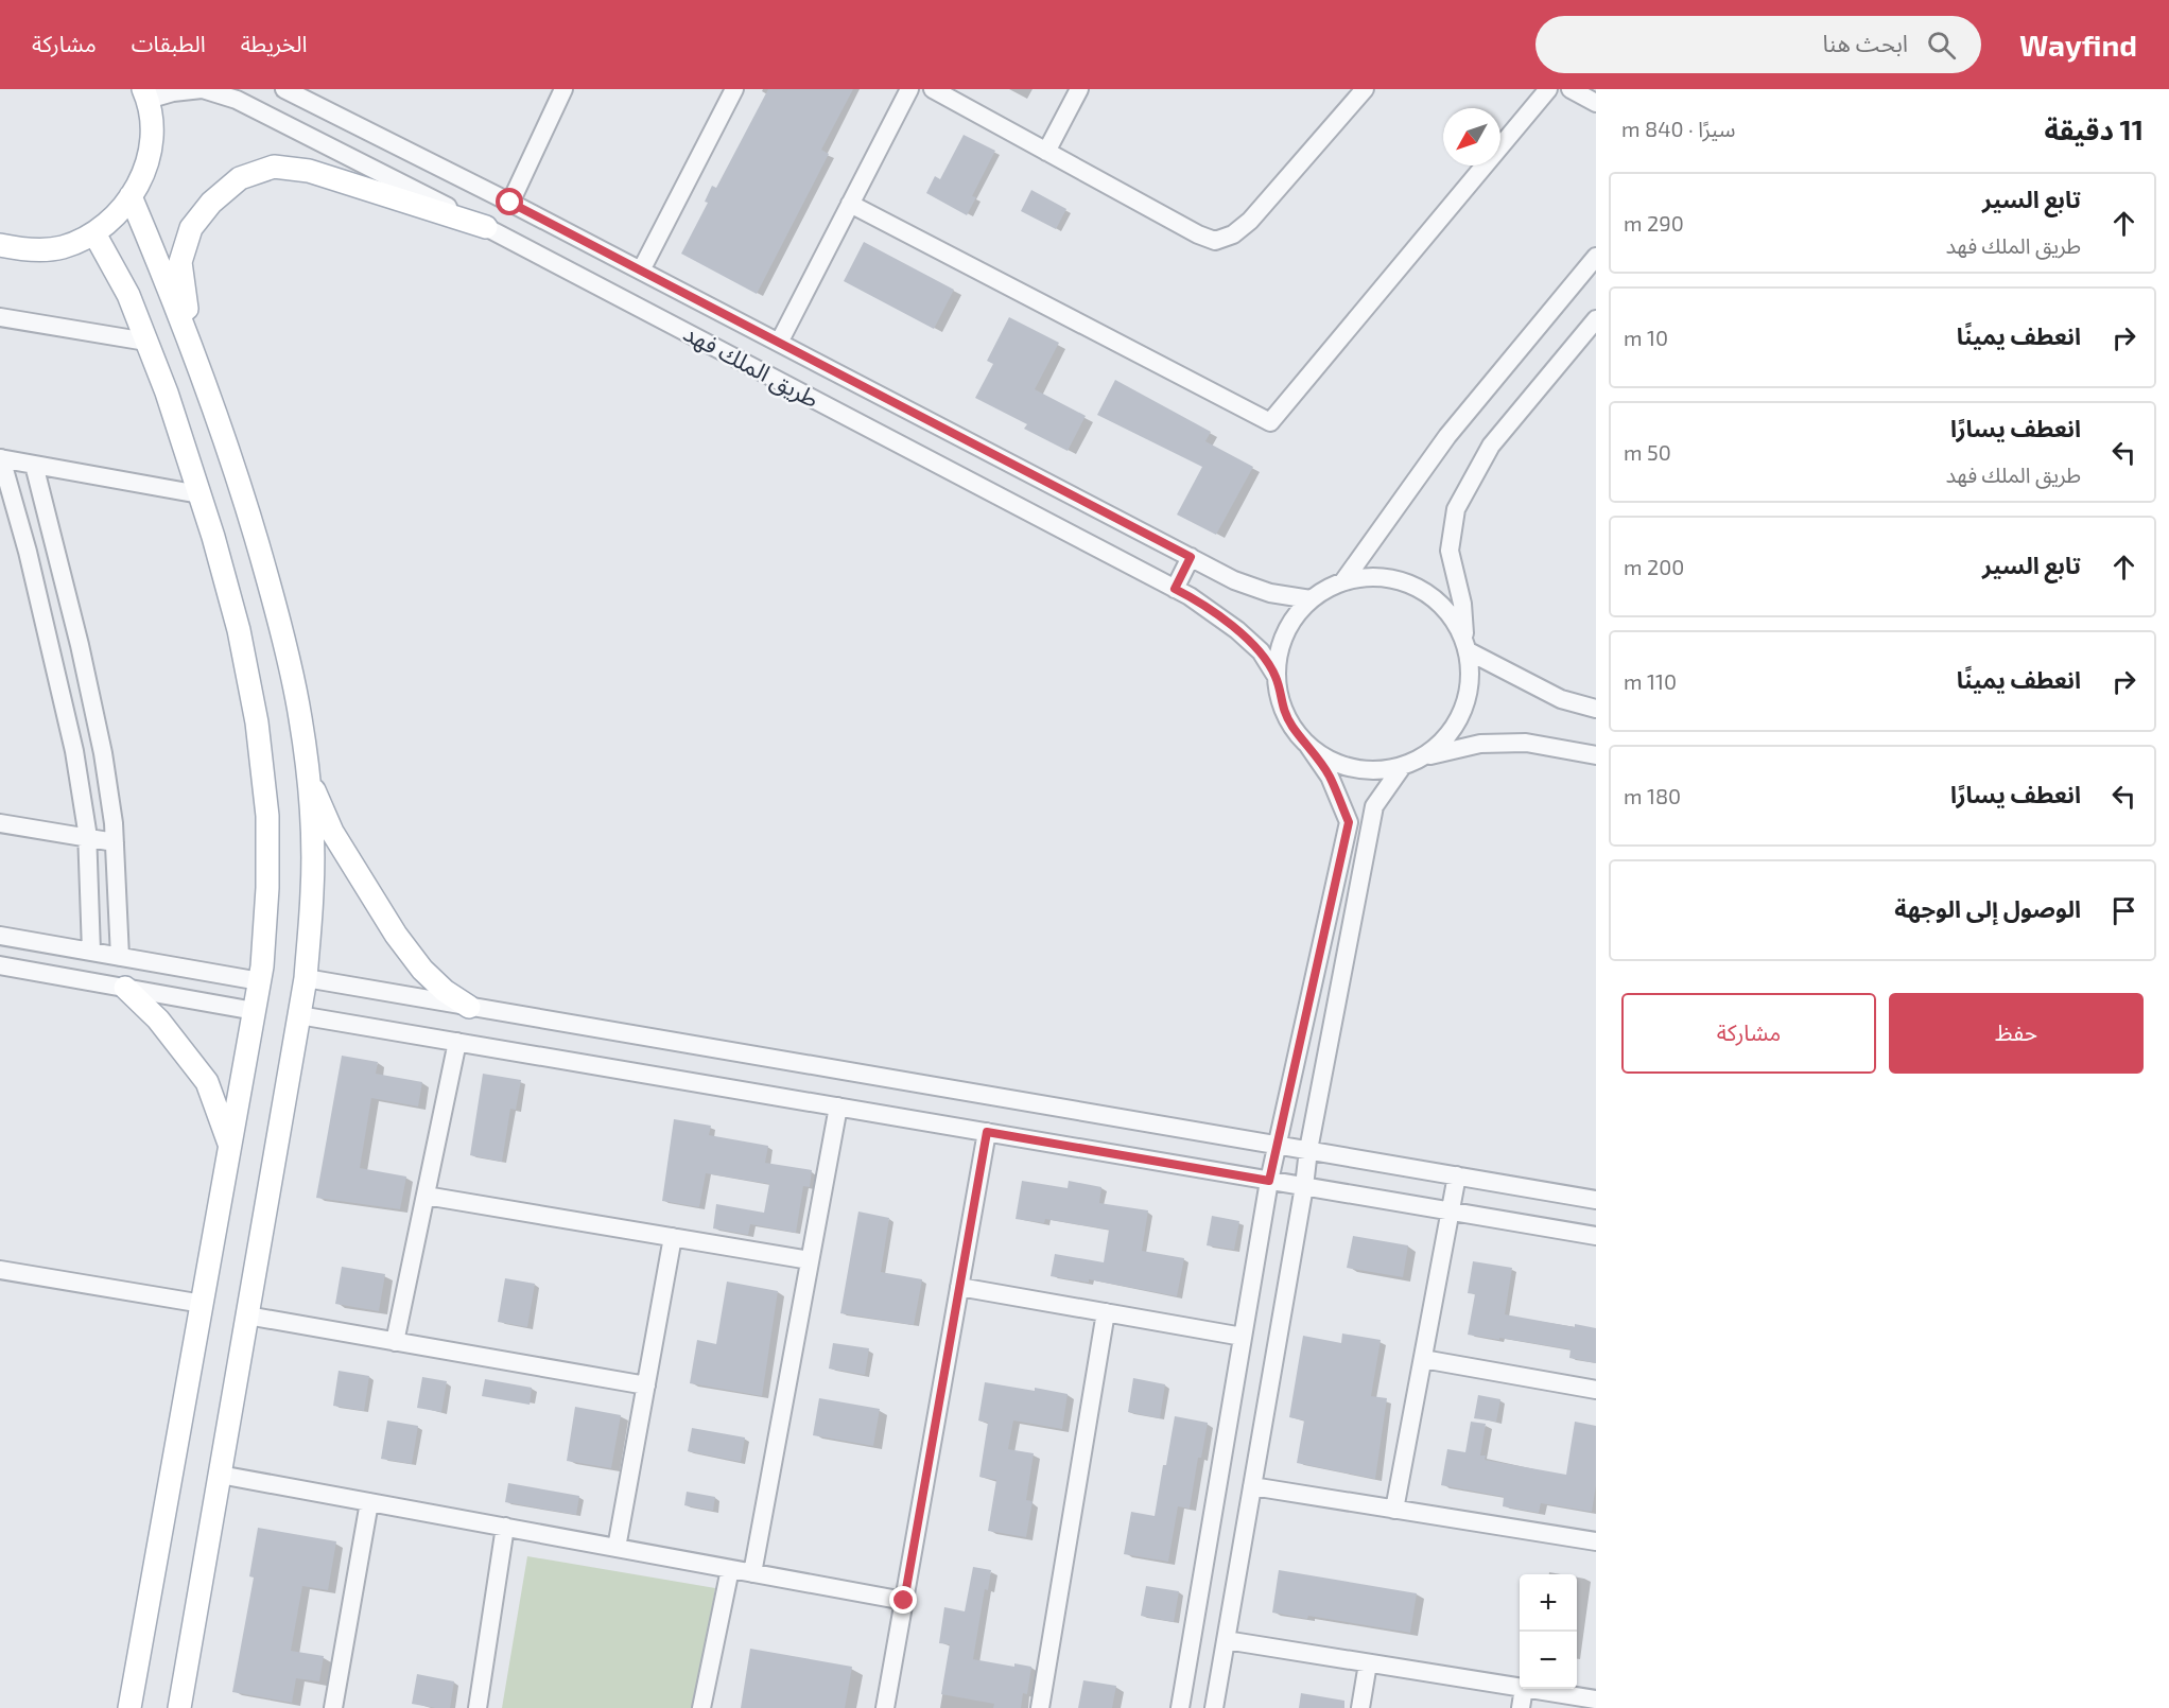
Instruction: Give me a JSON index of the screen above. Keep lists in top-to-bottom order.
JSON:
{
  "streets": {
    "street": ["طريق الملك فهد"]
  },
  "north": "bottom left",
  "page": {
    "header": "Wayfind",
    "search": "ابحث هنا",
    "nav": ["الخريطة", "الطبقات", "مشاركة"],
    "heading": ["11 دقيقة", "سيرًا · 840 m"],
    "list": [
      ["تابع السير", "طريق الملك فهد", "290 m"],
      ["انعطف يمينًا", "10 m"],
      ["انعطف يسارًا", "طريق الملك فهد", "50 m"],
      ["تابع السير", "200 m"],
      ["انعطف يمينًا", "110 m"],
      ["انعطف يسارًا", "180 m"],
      "الوصول إلى الوجهة"
    ],
    "buttons": ["حفظ", "مشاركة"],
    "map_buttons": ["+", "−"]
  }
}
